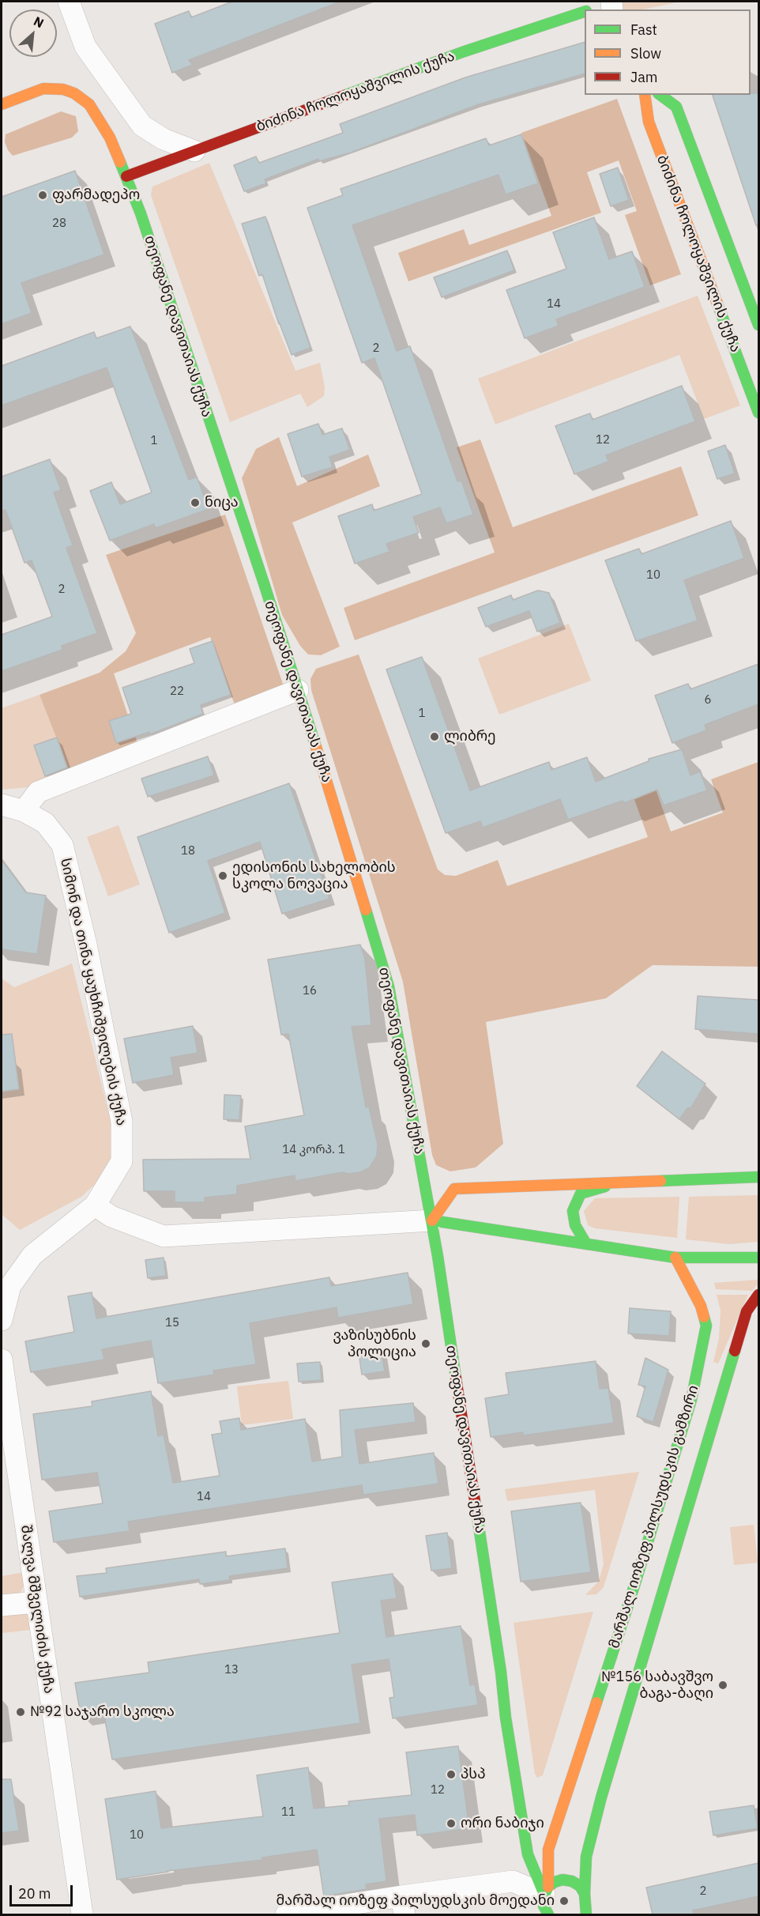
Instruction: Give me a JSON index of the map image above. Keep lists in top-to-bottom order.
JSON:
{
  "streets": {
    "main road": ["ბიძინა ჩოლოყაშვილის ქუჩა", "თეოფანე დავითაიას ქუჩა", "მარშალ იოზეფ პილსუდსკის გამზირი"],
    "street": ["სიმონ და თინა ყაუხჩიშვილების ქუჩა", "შალვა მშველიძის ქუჩა"]
  },
  "crossings": [
    ["ბიძინა ჩოლოყაშვილის ქუჩა", "თეოფანე დავითაიას ქუჩა"],
    ["თეოფანე დავითაიას ქუჩა", "მარშალ იოზეფ პილსუდსკის გამზირი"]
  ],
  "places": [
    "ფარმადეპო",
    "ნიცა",
    "ლიბრე",
    "ედისონის სახელობის სკოლა ნოვაცია",
    "ვაზისუბნის პოლიცია",
    "№156 საბავშვო ბაგა-ბაღი",
    "№92 საჯარო სკოლა",
    "პსპ",
    "ორი ნაბიჯი",
    "მარშალ იოზეფ პილსუდსკის მოედანი"
  ],
  "house_numbers": [
    "28",
    "14",
    "2",
    "12",
    "1",
    "10",
    "2",
    "22",
    "6",
    "1",
    "18",
    "16",
    "14 კორპ. 1",
    "15",
    "14",
    "13",
    "12",
    "11",
    "10",
    "2"
  ],
  "legend": ["Fast", "Slow", "Jam"],
  "scale_bar": "20 m",
  "north": "top right"
}
